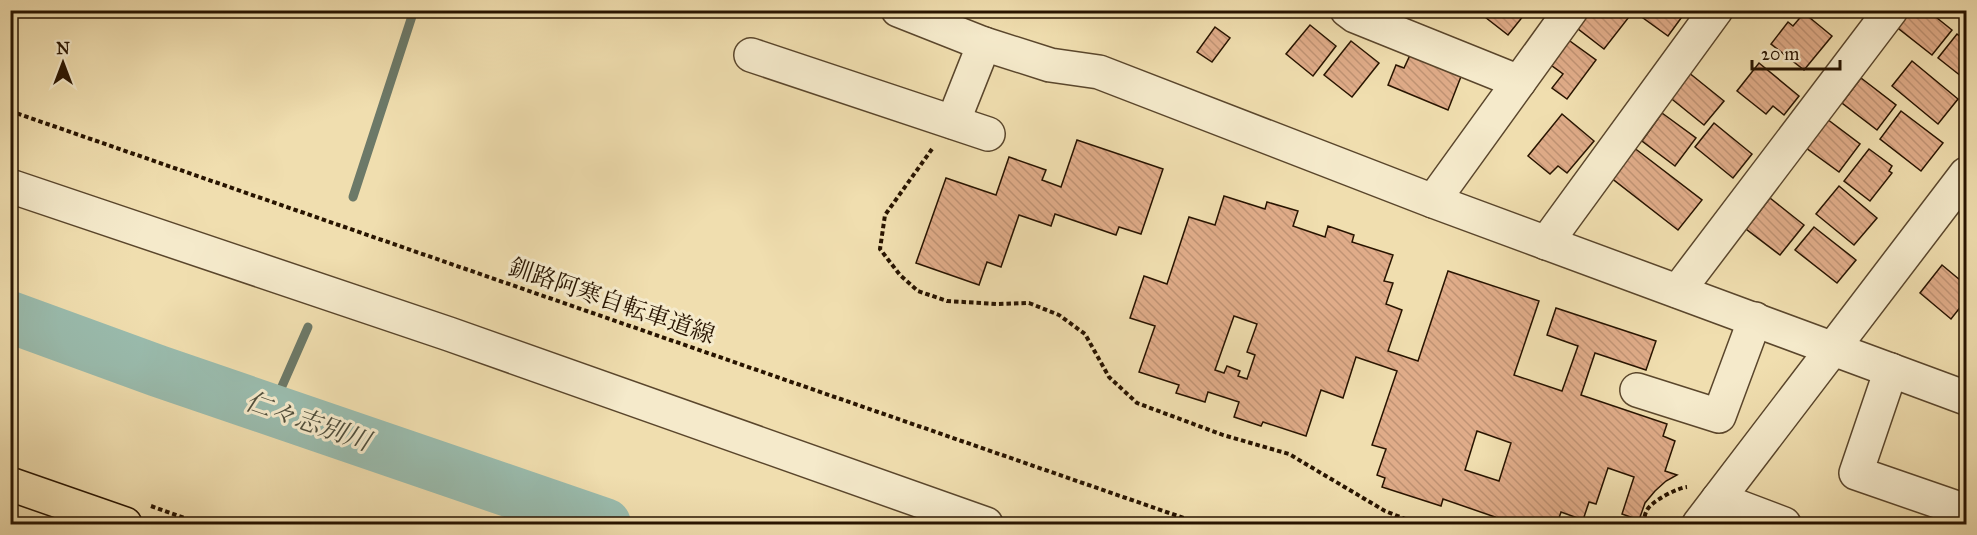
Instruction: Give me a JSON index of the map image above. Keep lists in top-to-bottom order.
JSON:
{
  "streets": {
    "path": ["釧路阿寒自転車道線"]
  },
  "water": ["仁々志別川"],
  "scale_bar": "20 m",
  "north": "top"
}
